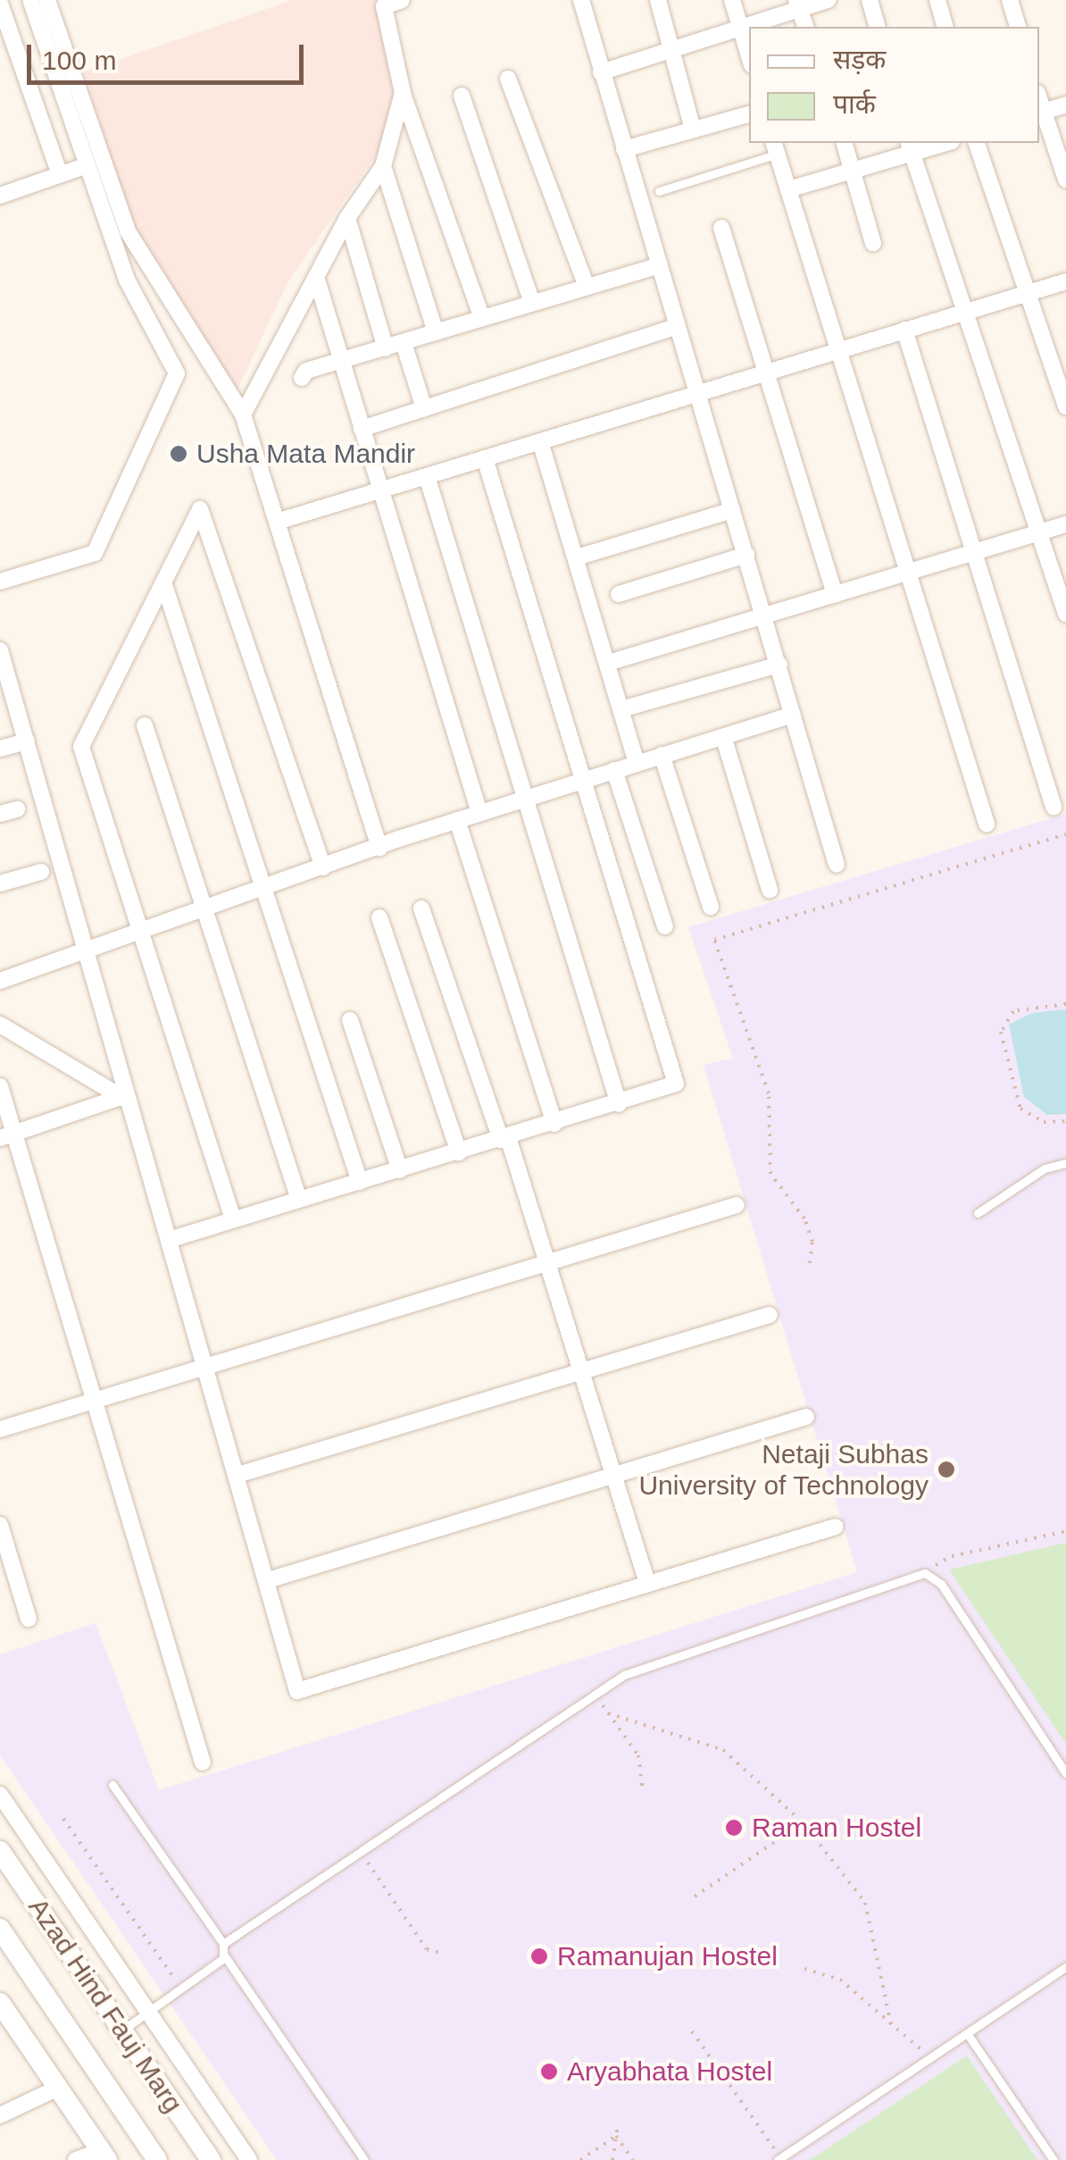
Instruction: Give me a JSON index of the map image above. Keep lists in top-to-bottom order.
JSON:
{
  "streets": {
    "main road": ["Azad Hind Fauj Marg"]
  },
  "places": [
    "Usha Mata Mandir",
    "Netaji Subhas University of Technology",
    "Raman Hostel",
    "Ramanujan Hostel",
    "Aryabhata Hostel"
  ],
  "legend": ["सड़क", "पार्क"],
  "scale_bar": "100 m"
}
